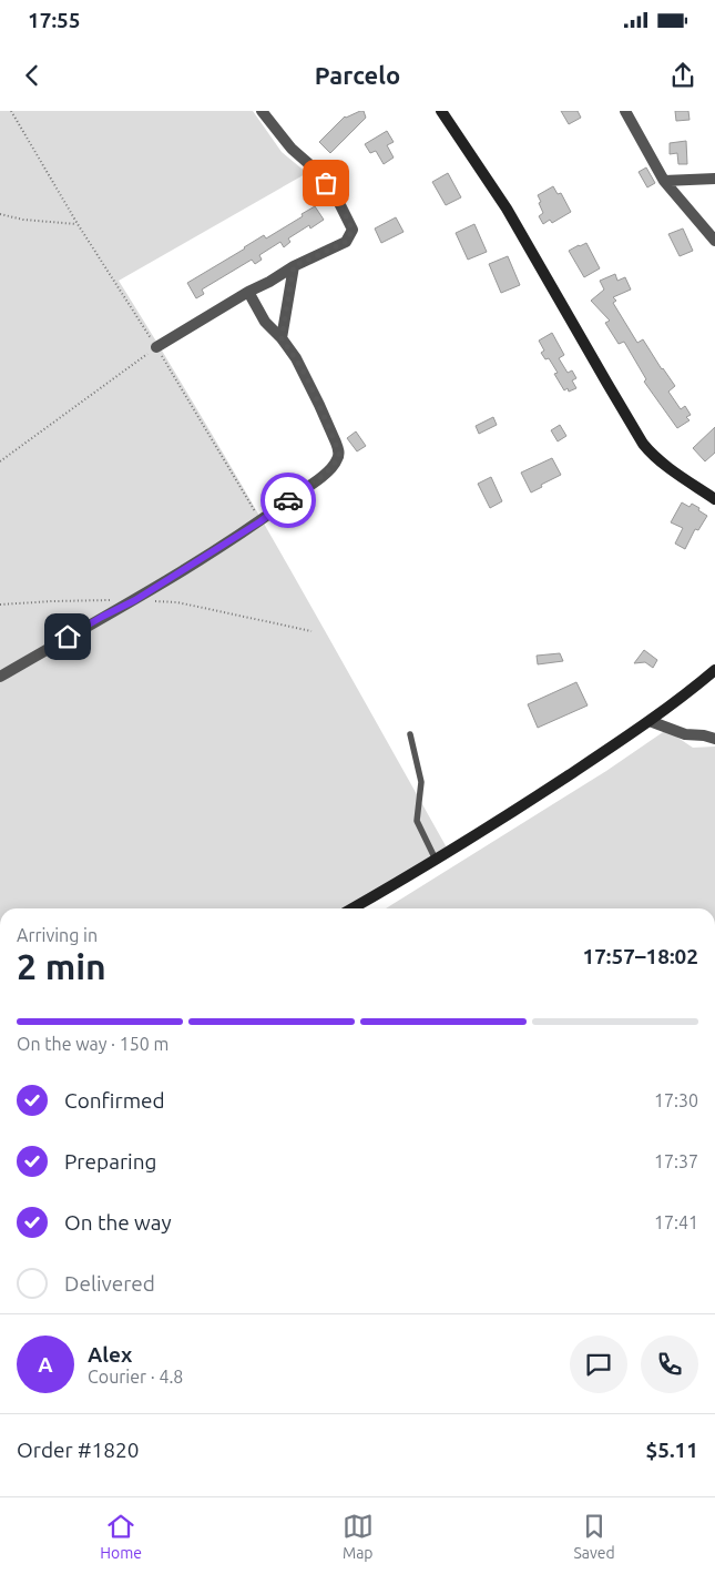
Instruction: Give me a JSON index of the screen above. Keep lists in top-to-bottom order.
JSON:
{
  "page": {
    "status": "17:55",
    "header": "Parcelo",
    "heading": ["2 min", "Arriving in", "17:57–18:02"],
    "panel": [
      "Alex",
      "Courier · 4.8",
      "Order #1820",
      "$5.11"
    ],
    "bar": "On the way · 150 m",
    "list": [
      ["Confirmed", "17:30"],
      ["Preparing", "17:37"],
      ["On the way", "17:41"],
      "Delivered"
    ],
    "round": "A",
    "tabs": ["Home", "Map", "Saved"]
  }
}
